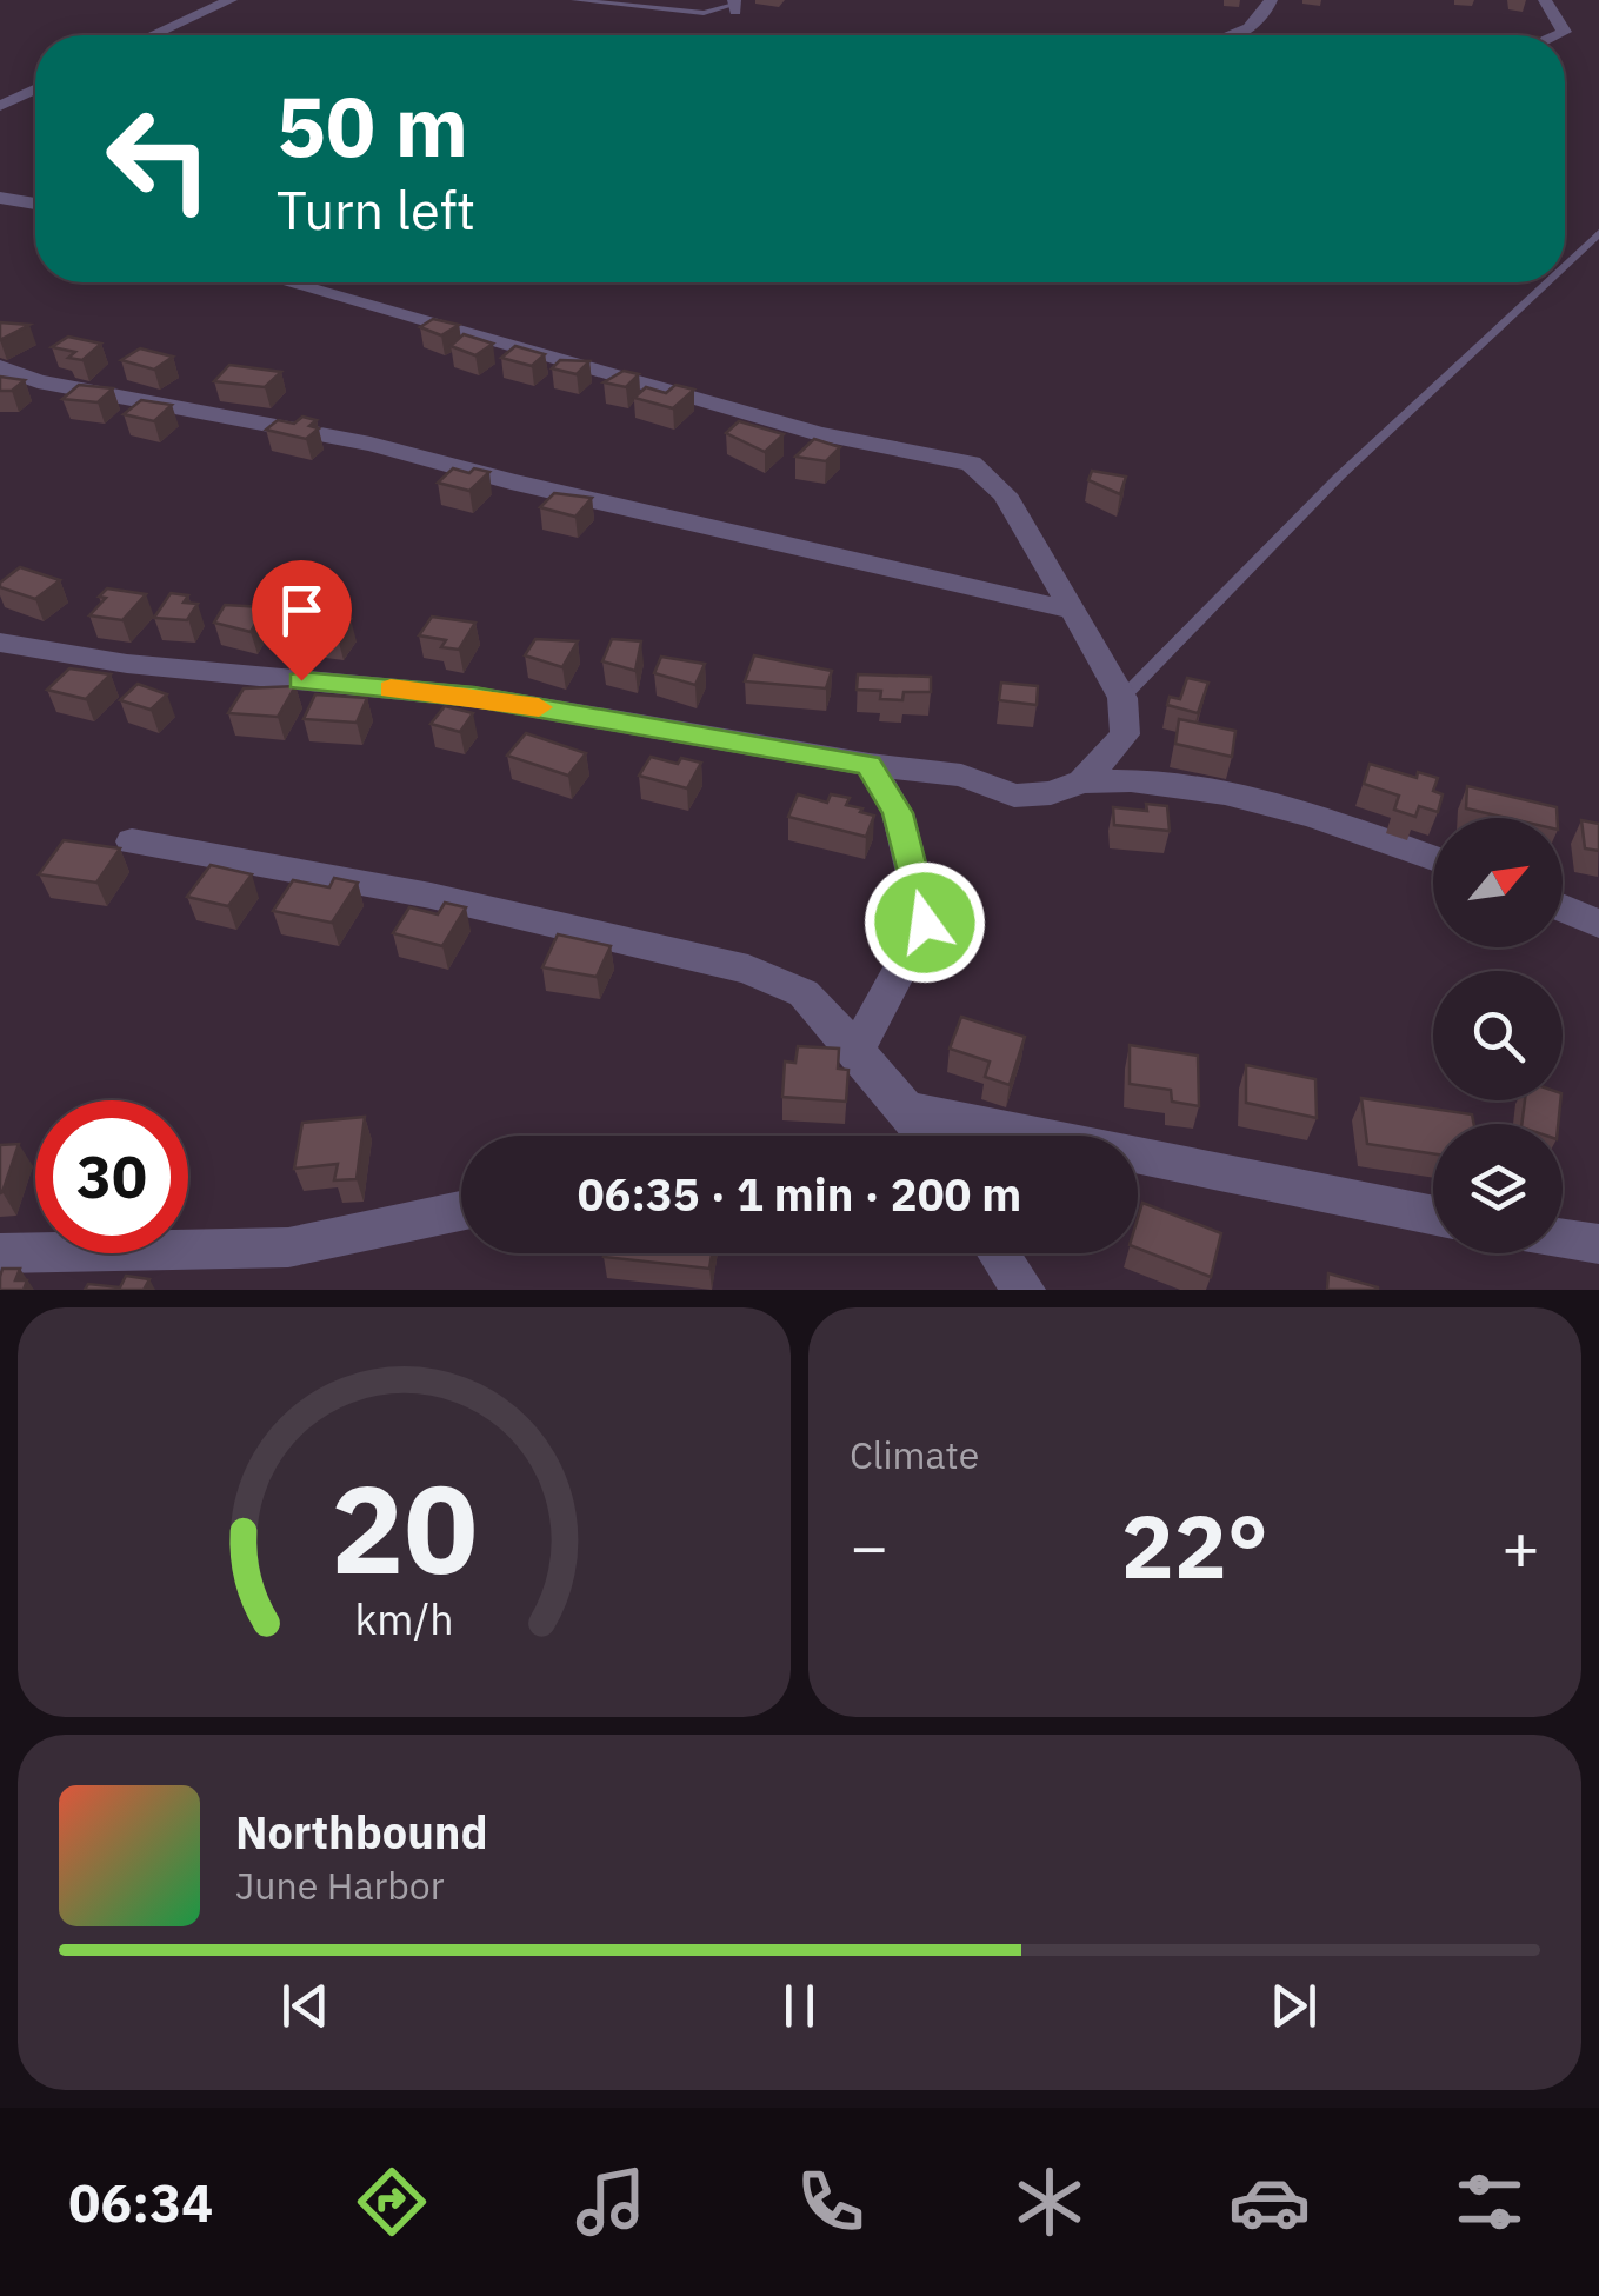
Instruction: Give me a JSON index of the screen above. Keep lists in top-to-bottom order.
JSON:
{
  "north": "top right",
  "page": {
    "turn": ["50 m", "Turn left"],
    "limit": "30",
    "trip": "06:35 · 1 min · 200 m",
    "tile": "Climate",
    "heat": ["−", "22°", "+"],
    "song": ["Northbound", "June Harbor"],
    "tabs": "06:34",
    "gauge": ["20", "km/h"]
  }
}
